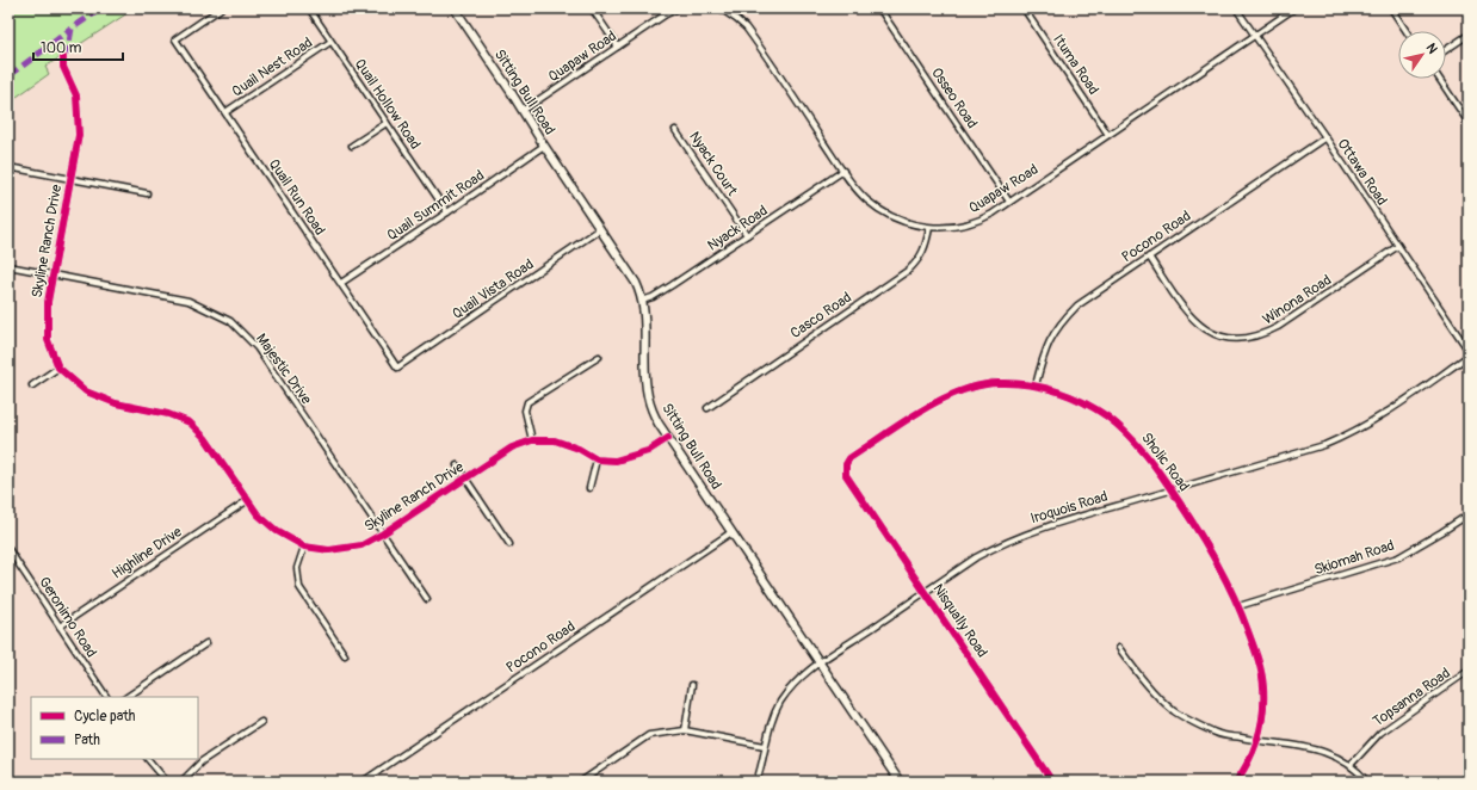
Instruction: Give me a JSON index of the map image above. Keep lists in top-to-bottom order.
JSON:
{
  "streets": {
    "street": [
      "Quapaw Road",
      "Ituma Road",
      "Quail Nest Road",
      "Sitting Bull Road",
      "Osseo Road",
      "Quail Hollow Road",
      "Nyack Court",
      "Ottawa Road",
      "Quail Run Road",
      "Quail Summit Road",
      "Nyack Road",
      "Pocono Road",
      "Skyline Ranch Drive",
      "Quail Vista Road",
      "Winona Road",
      "Casco Road",
      "Majestic Drive",
      "Sholic Road",
      "Iroquois Road",
      "Highline Drive",
      "Skiomah Road",
      "Geronimo Road",
      "Nisqually Road",
      "Topsanna Road"
    ]
  },
  "crossings": [
    ["Quapaw Road", "Ituma Road"],
    ["Quapaw Road", "Sitting Bull Road"],
    ["Quapaw Road", "Osseo Road"],
    ["Quapaw Road", "Ottawa Road"],
    ["Quapaw Road", "Nyack Road"],
    ["Quapaw Road", "Casco Road"],
    ["Quail Nest Road", "Quail Hollow Road"],
    ["Quail Nest Road", "Quail Run Road"],
    ["Sitting Bull Road", "Quail Summit Road"],
    ["Sitting Bull Road", "Nyack Road"],
    ["Sitting Bull Road", "Pocono Road"],
    ["Sitting Bull Road", "Skyline Ranch Drive"],
    ["Sitting Bull Road", "Quail Vista Road"],
    ["Sitting Bull Road", "Iroquois Road"],
    ["Quail Hollow Road", "Quail Summit Road"],
    ["Nyack Court", "Nyack Road"],
    ["Ottawa Road", "Pocono Road"],
    ["Ottawa Road", "Winona Road"],
    ["Quail Run Road", "Quail Summit Road"],
    ["Quail Run Road", "Quail Vista Road"],
    ["Pocono Road", "Winona Road"],
    ["Pocono Road", "Sholic Road"],
    ["Skyline Ranch Drive", "Majestic Drive"],
    ["Skyline Ranch Drive", "Highline Drive"],
    ["Sholic Road", "Iroquois Road"],
    ["Sholic Road", "Skiomah Road"],
    ["Sholic Road", "Nisqually Road"],
    ["Iroquois Road", "Nisqually Road"],
    ["Highline Drive", "Geronimo Road"]
  ],
  "legend": ["Cycle path", "Path"],
  "scale_bar": "100 m",
  "north": "top right"
}
